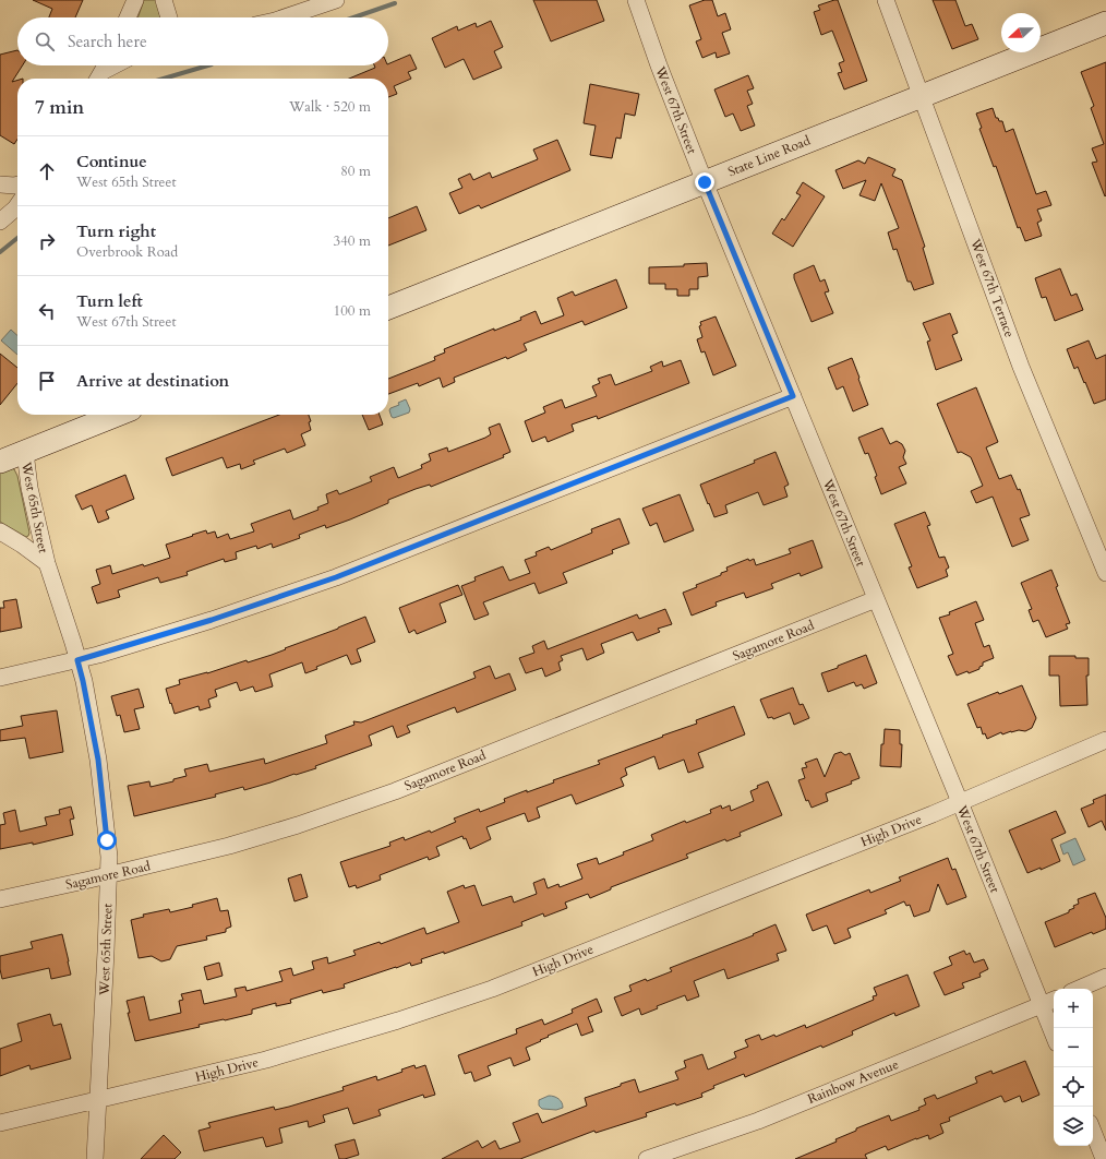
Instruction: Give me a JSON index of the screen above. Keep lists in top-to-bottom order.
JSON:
{
  "streets": {
    "main road": ["State Line Road"],
    "street": [
      "West 67th Street",
      "West 67th Terrace",
      "West 65th Street",
      "Sagamore Road",
      "High Drive",
      "Rainbow Avenue"
    ]
  },
  "crossings": [
    ["West 67th Street", "State Line Road"],
    ["West 67th Street", "Sagamore Road"],
    ["West 67th Street", "High Drive"],
    ["West 67th Street", "Rainbow Avenue"],
    ["State Line Road", "West 67th Terrace"],
    ["West 65th Street", "Sagamore Road"],
    ["West 65th Street", "High Drive"]
  ],
  "north": "left",
  "page": {
    "search": "Search here",
    "heading": ["7 min", "Walk · 520 m"],
    "list": [
      ["Continue", "West 65th Street", "80 m"],
      ["Turn right", "Overbrook Road", "340 m"],
      ["Turn left", "West 67th Street", "100 m"],
      "Arrive at destination"
    ],
    "map_buttons": ["+", "−"]
  }
}
